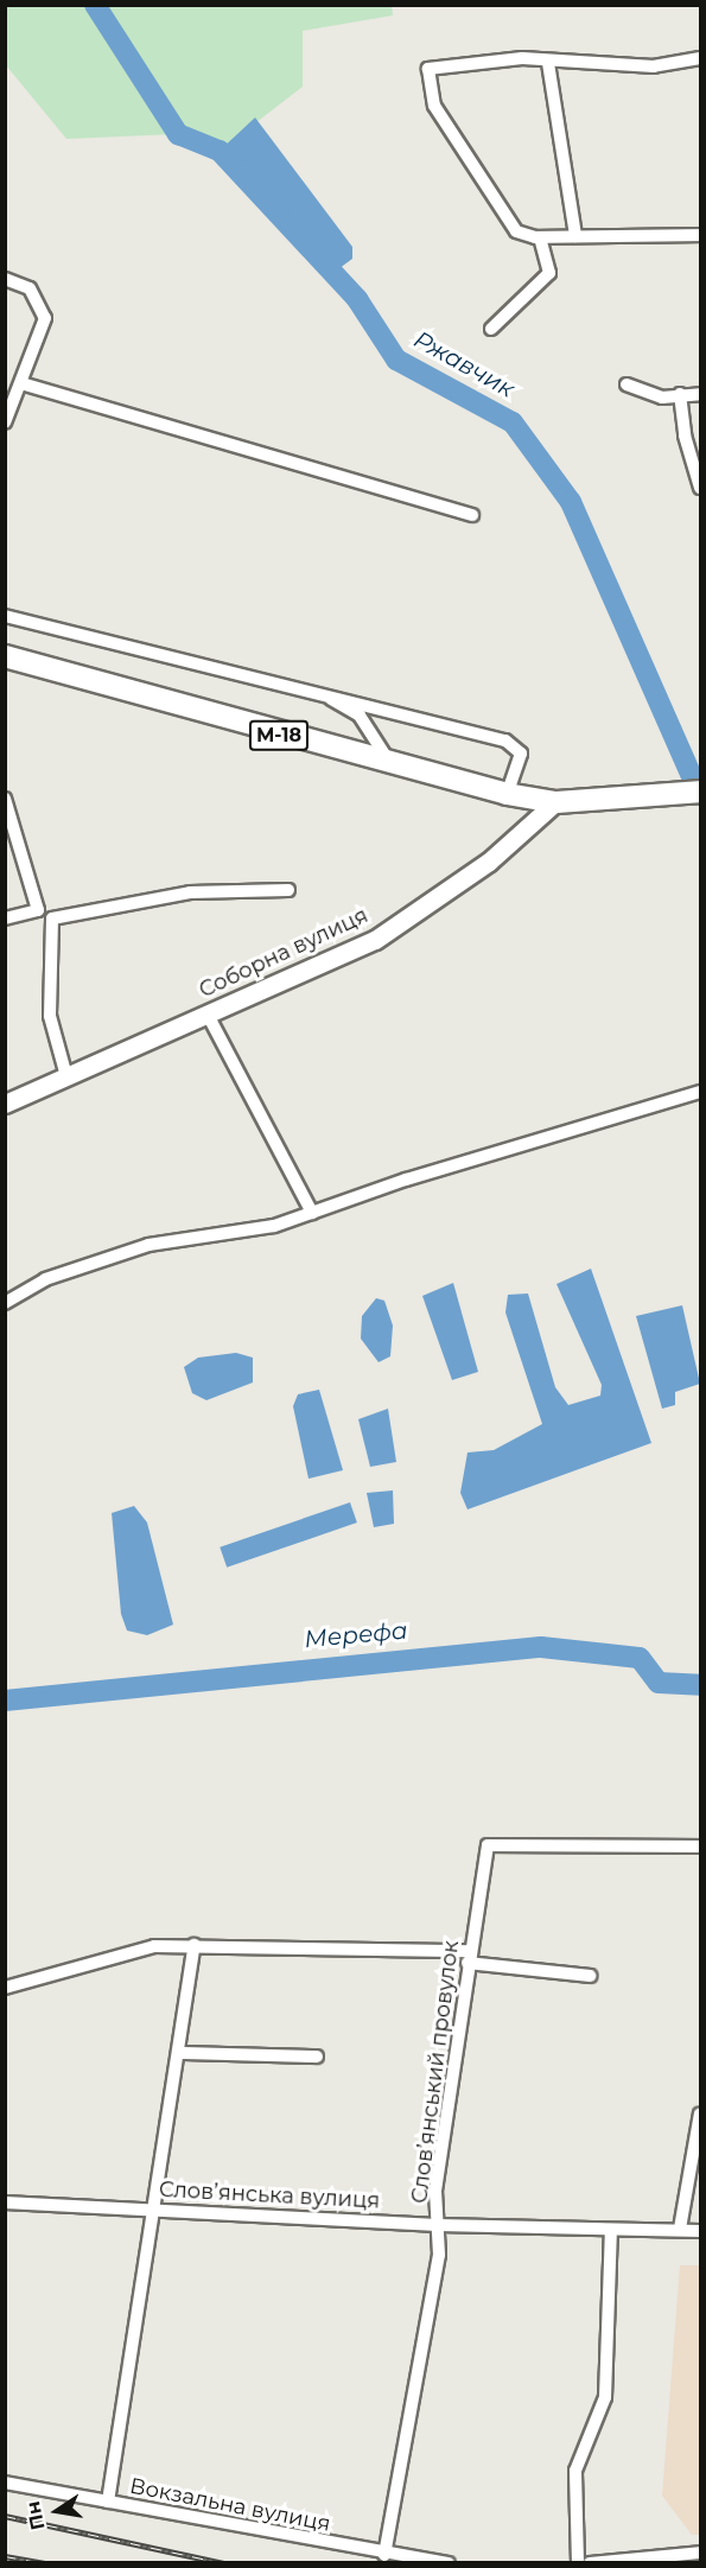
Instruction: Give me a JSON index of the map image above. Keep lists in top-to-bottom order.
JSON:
{
  "streets": {
    "highway": ["М-18"],
    "street": [
      "Соборна вулиця",
      "Слов’янський провулок",
      "Слов’янська вулиця",
      "Вокзальна вулиця"
    ]
  },
  "crossings": [
    ["М-18", "Соборна вулиця"],
    ["Слов’янський провулок", "Слов’янська вулиця"],
    ["Слов’янський провулок", "Вокзальна вулиця"]
  ],
  "water": ["Ржавчик", "Мерефа"],
  "north": "left"
}
